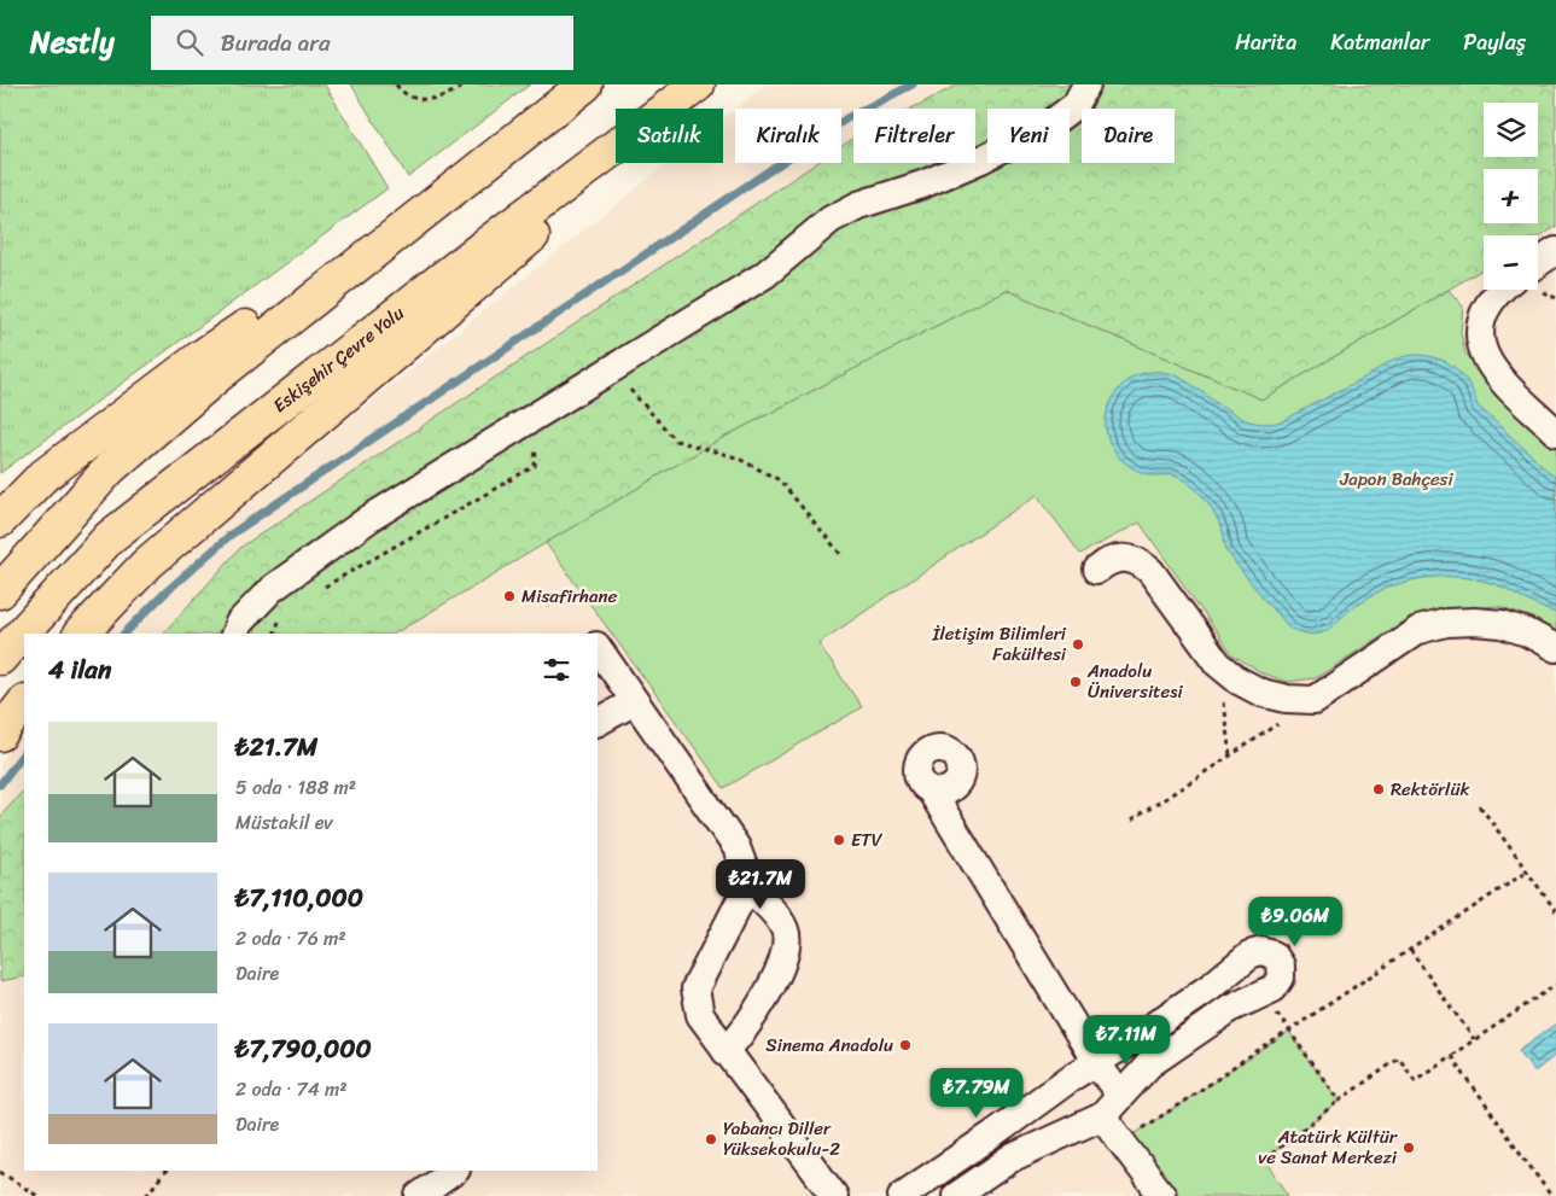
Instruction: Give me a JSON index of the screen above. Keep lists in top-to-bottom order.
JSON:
{
  "streets": {
    "highway": ["Eskişehir Çevre Yolu"]
  },
  "parks": ["Japon Bahçesi"],
  "places": [
    "Misafirhane",
    "İletişim Bilimleri Fakültesi",
    "Anadolu Üniversitesi",
    "Rektörlük",
    "ETV",
    "Sinema Anadolu",
    "Yabancı Diller Yüksekokulu-2",
    "Atatürk Kültür ve Sanat Merkezi"
  ],
  "page": {
    "header": "Nestly",
    "search": "Burada ara",
    "nav": ["Harita", "Katmanlar", "Paylaş"],
    "map_buttons": ["+", "−"],
    "chip": [
      "Satılık",
      "Kiralık",
      "Filtreler",
      "Yeni",
      "Daire"
    ],
    "heading": "4 ilan",
    "list": [
      {
        "name": "₺21.7M",
        "note": "5 oda · 188 m² · Müstakil ev"
      },
      {
        "name": "₺7,110,000",
        "note": "2 oda · 76 m² · Daire"
      },
      {
        "name": "₺7,790,000",
        "note": "2 oda · 74 m² · Daire"
      }
    ],
    "price": [
      "₺21.7M",
      "₺9.06M",
      "₺7.11M",
      "₺7.79M"
    ]
  }
}
